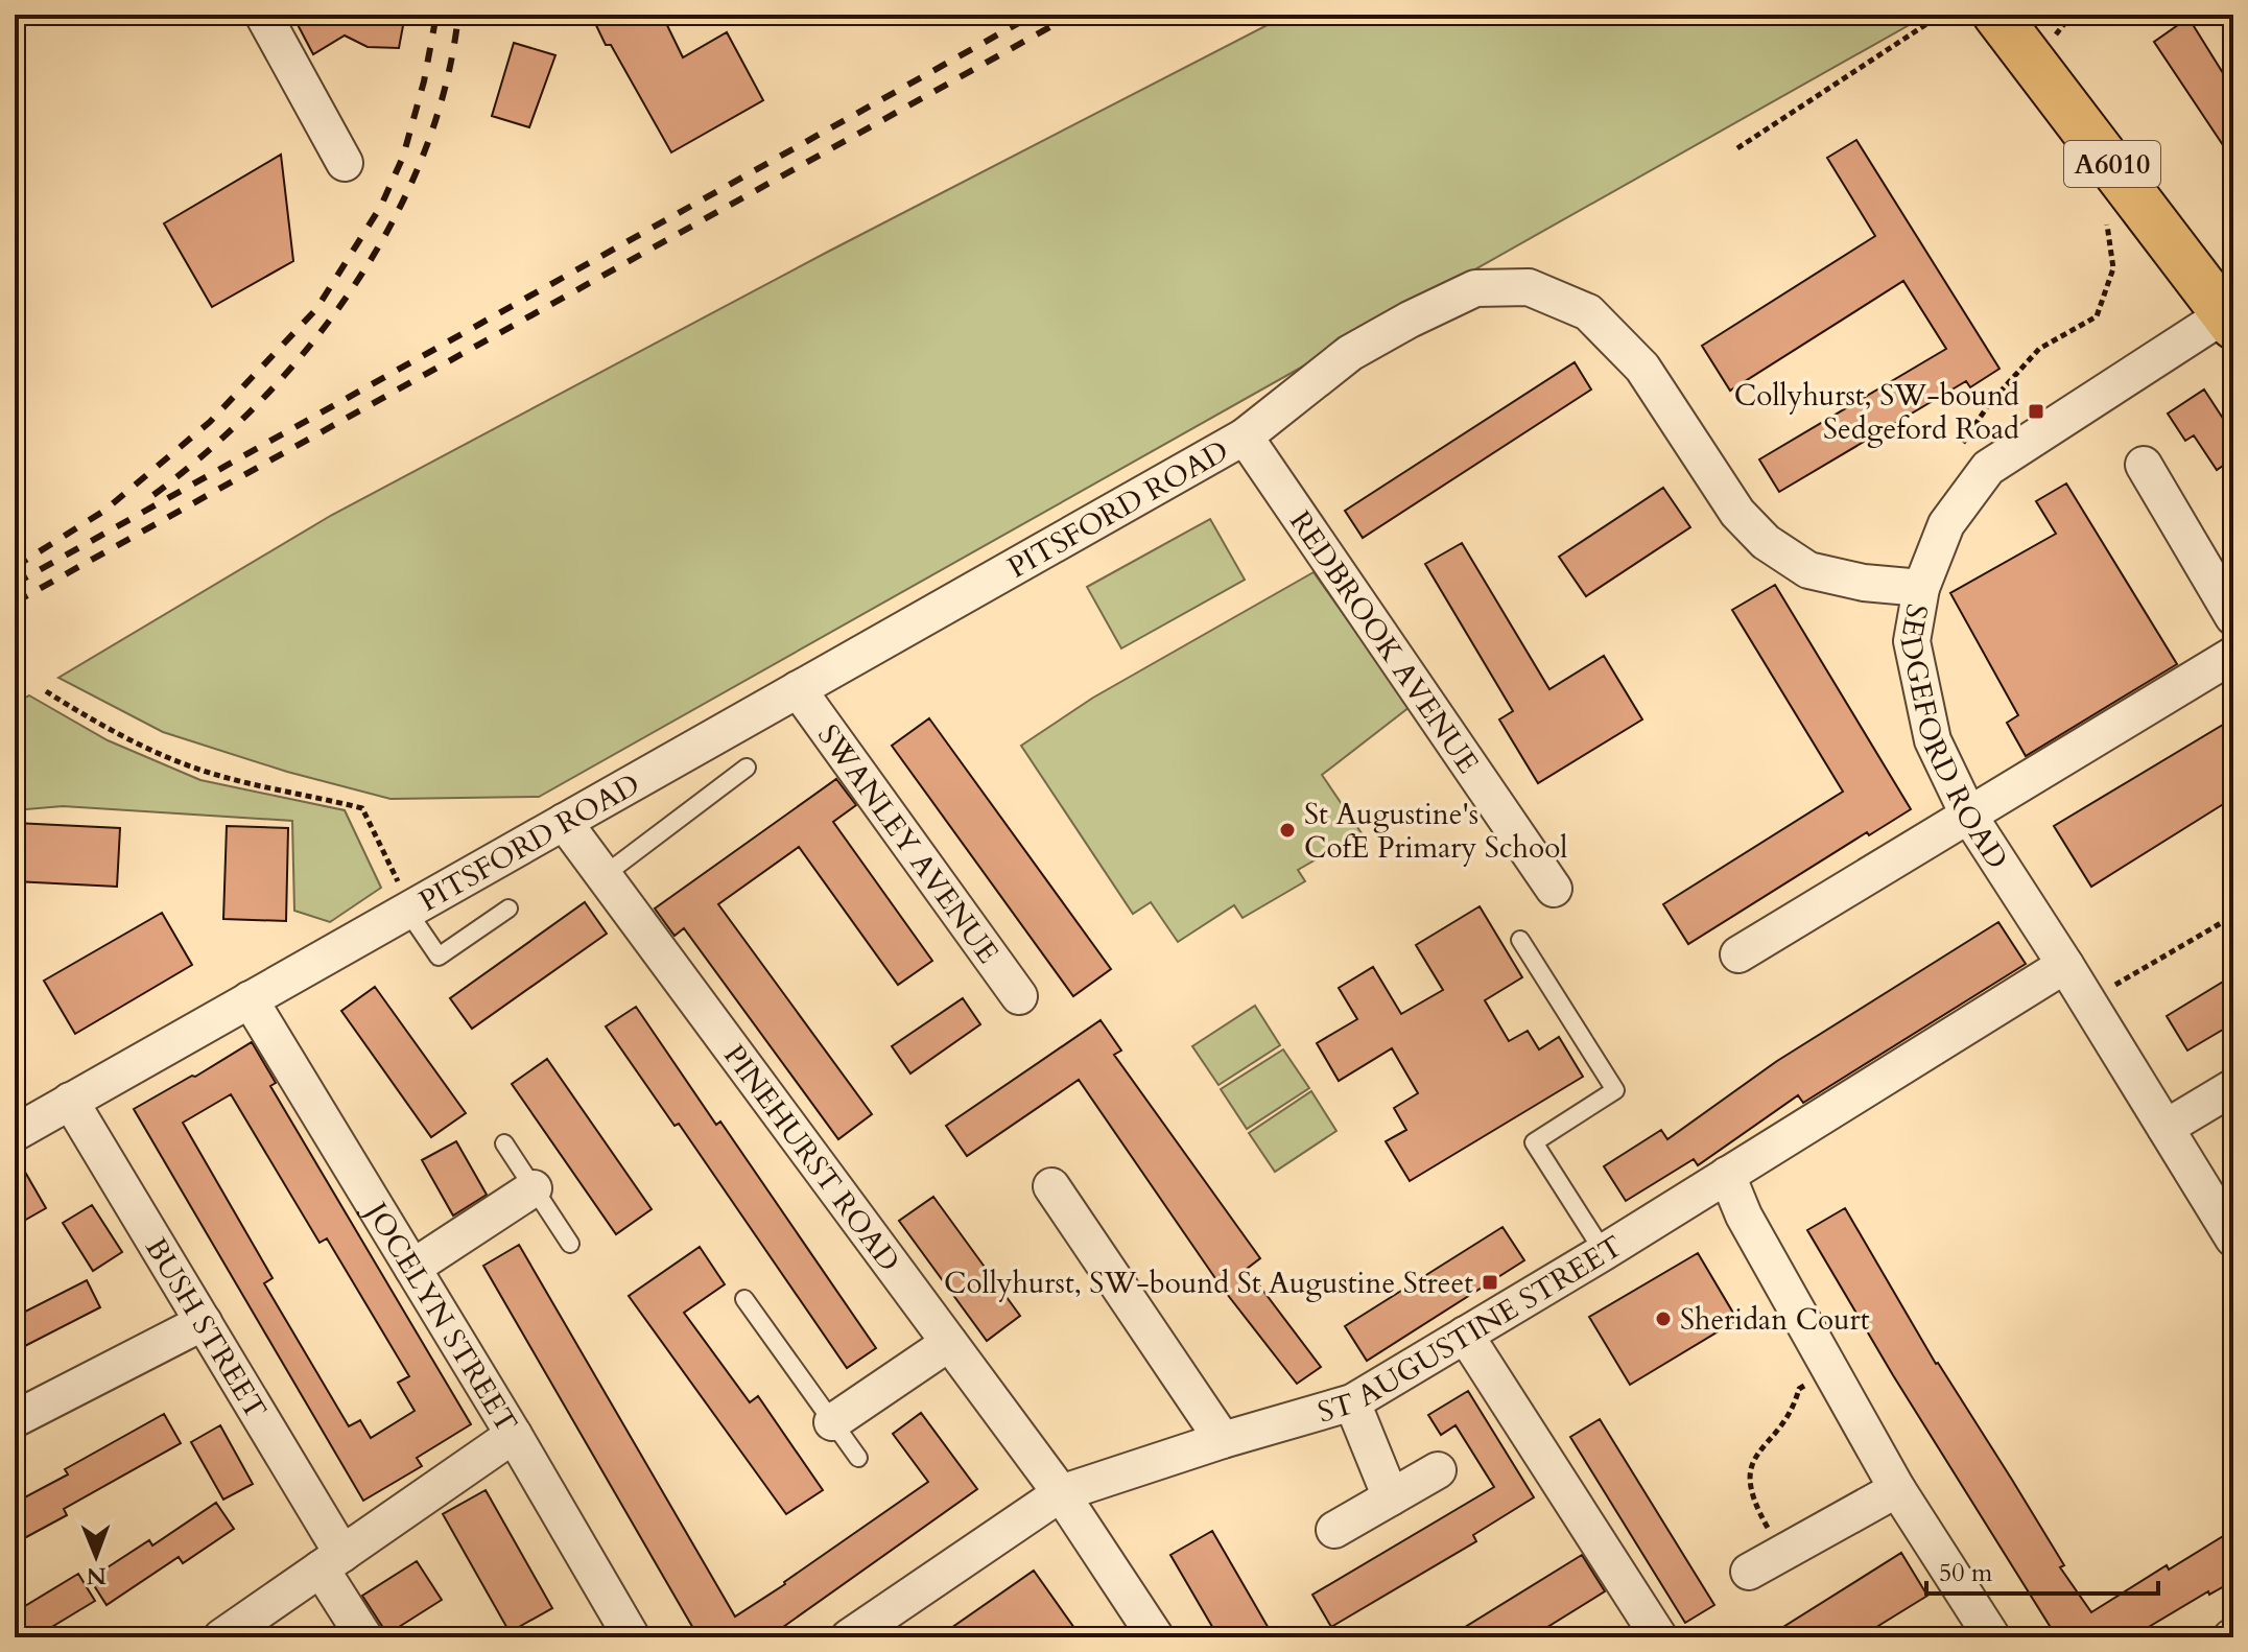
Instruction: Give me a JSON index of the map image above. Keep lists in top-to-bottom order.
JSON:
{
  "streets": {
    "highway": ["A6010"],
    "street": [
      "PITSFORD ROAD",
      "REDBROOK AVENUE",
      "SEDGEFORD ROAD",
      "SWANLEY AVENUE",
      "PINEHURST ROAD",
      "JOCELYN STREET",
      "ST AUGUSTINE STREET",
      "BUSH STREET"
    ]
  },
  "crossings": [
    ["A6010", "SEDGEFORD ROAD"],
    ["PITSFORD ROAD", "REDBROOK AVENUE"],
    ["PITSFORD ROAD", "SEDGEFORD ROAD"],
    ["PITSFORD ROAD", "SWANLEY AVENUE"],
    ["PITSFORD ROAD", "PINEHURST ROAD"],
    ["PITSFORD ROAD", "JOCELYN STREET"],
    ["PITSFORD ROAD", "BUSH STREET"],
    ["SEDGEFORD ROAD", "ST AUGUSTINE STREET"],
    ["PINEHURST ROAD", "ST AUGUSTINE STREET"]
  ],
  "places": {
    "transit": ["Collyhurst, SW-bound Sedgeford Road", "Collyhurst, SW-bound St Augustine Street"],
    "other": ["St Augustine's CofE Primary School", "Sheridan Court"]
  },
  "scale_bar": "50 m",
  "north": "bottom"
}
